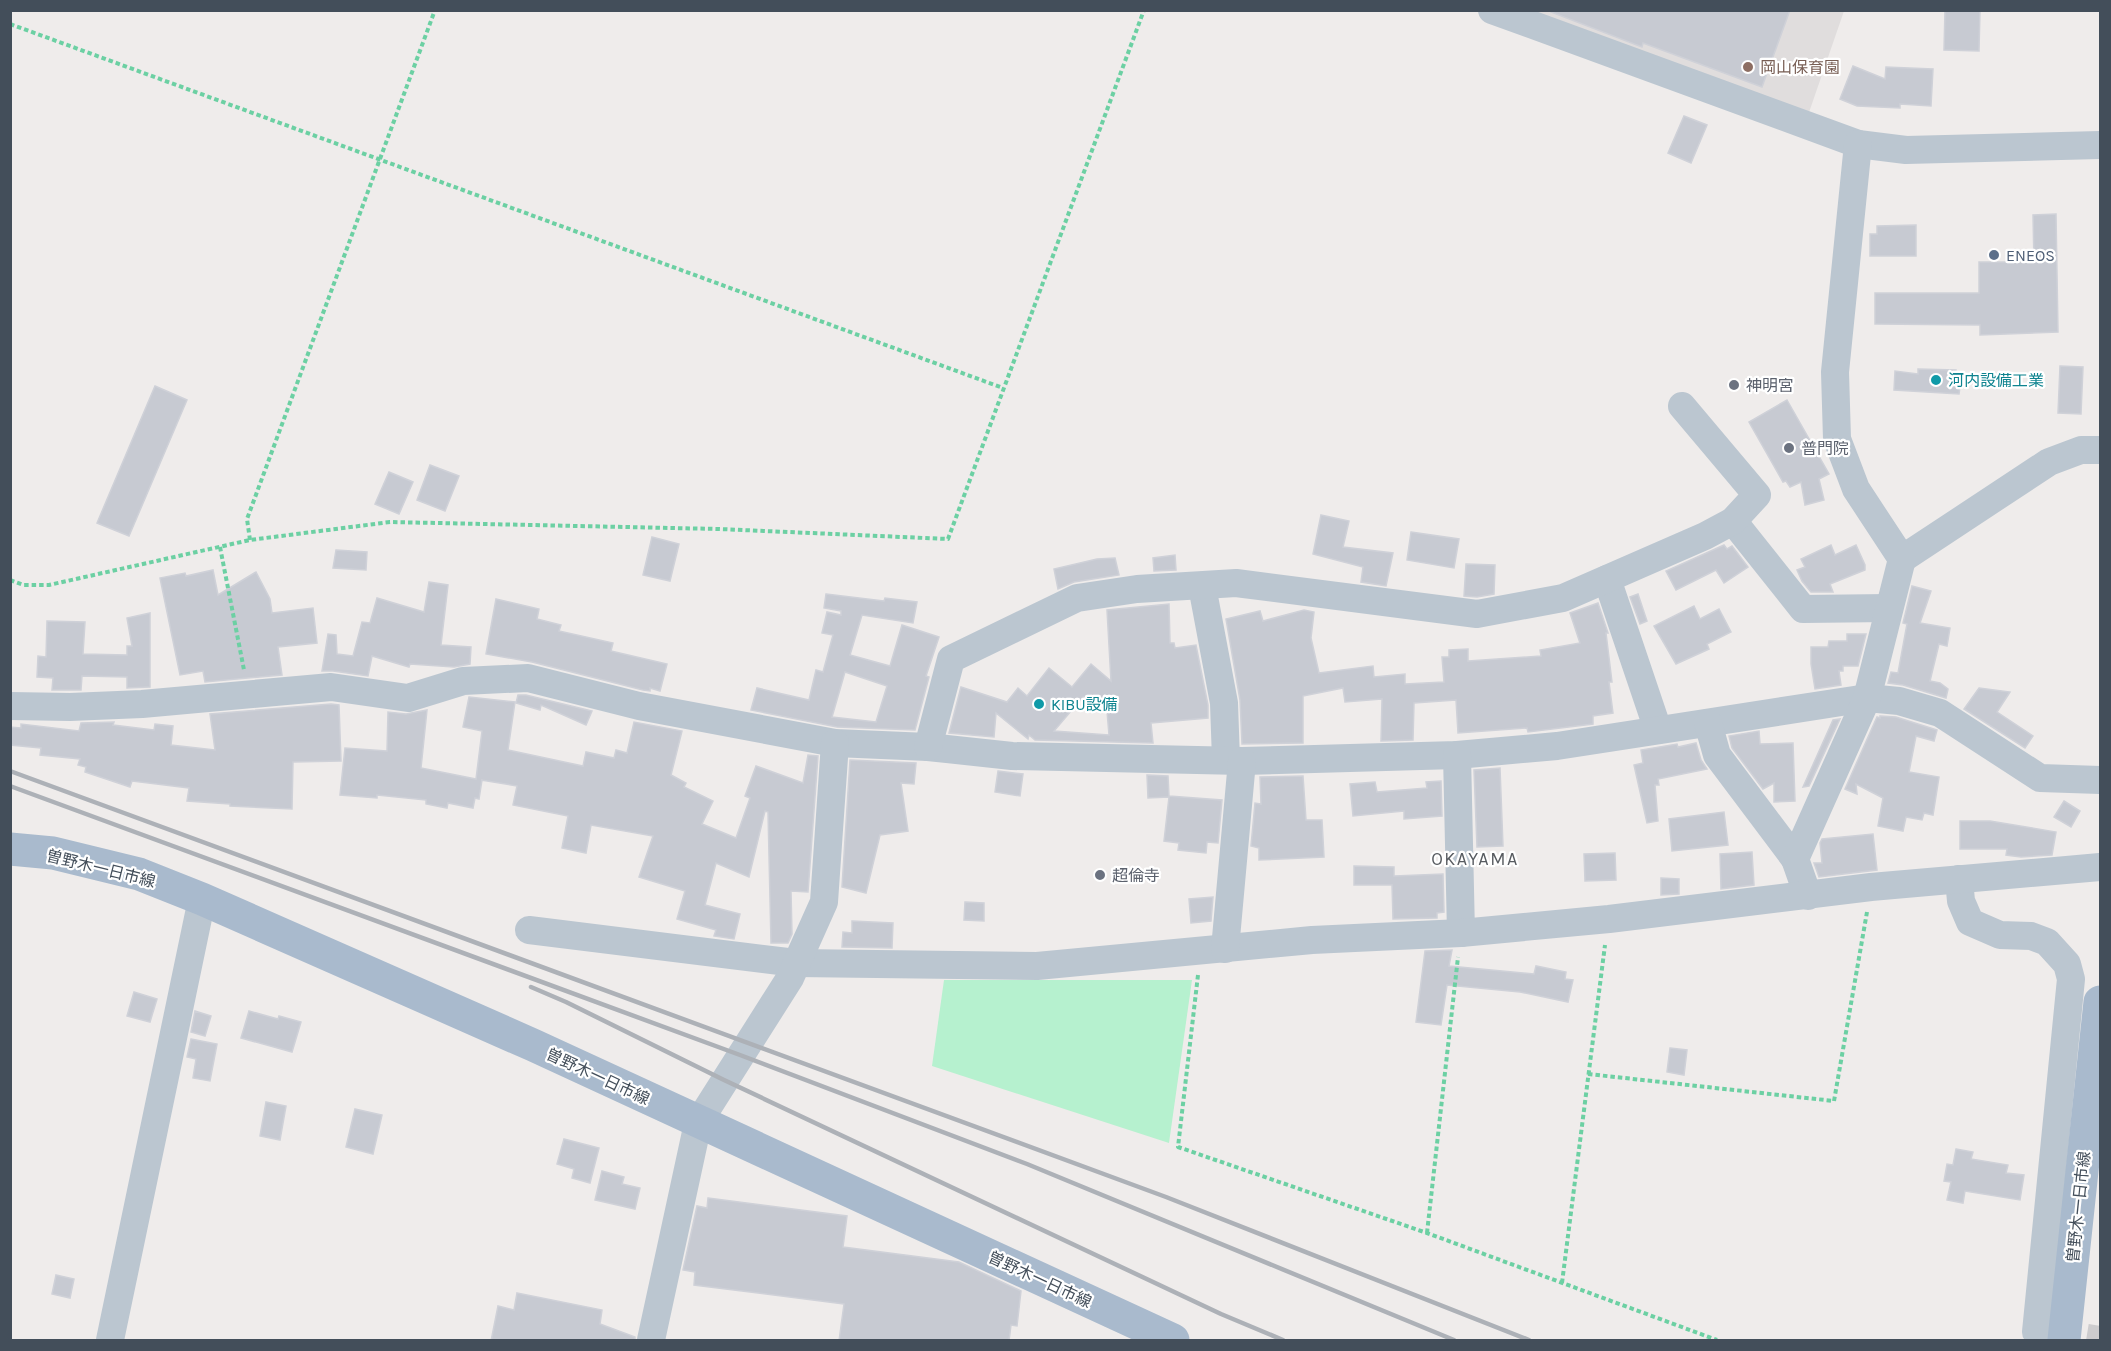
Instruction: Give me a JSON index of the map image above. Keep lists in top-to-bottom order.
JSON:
{
  "streets": {
    "main road": ["曽野木一日市線"]
  },
  "districts": ["OKAYAMA"],
  "places": [
    "岡山保育園",
    "ENEOS",
    "河内設備工業",
    "神明宮",
    "普門院",
    "KIBU設備",
    "超倫寺"
  ]
}
